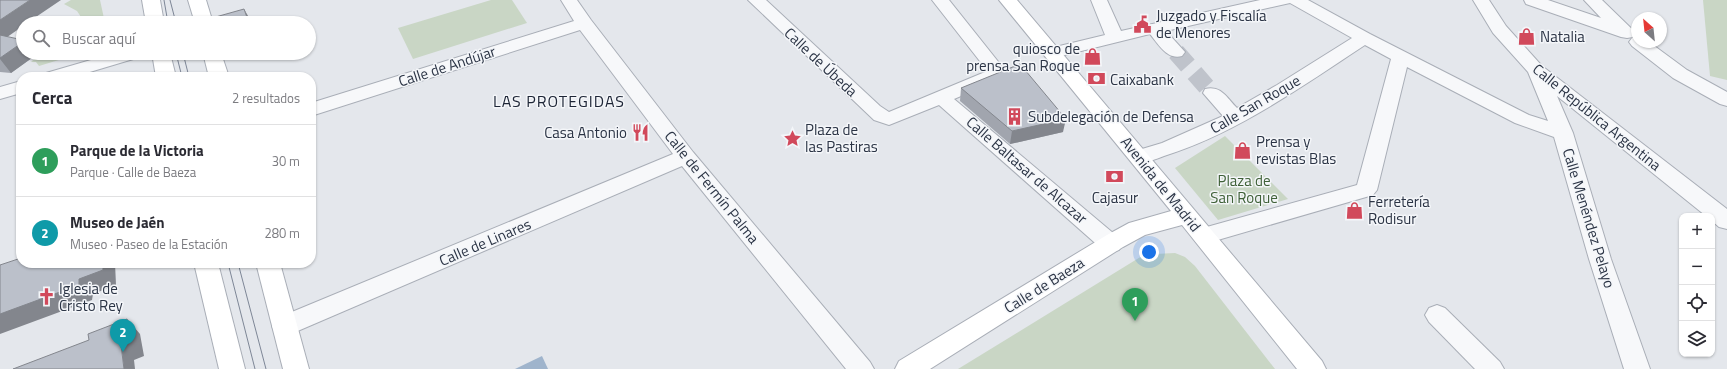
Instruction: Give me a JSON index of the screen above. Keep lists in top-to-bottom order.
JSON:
{
  "streets": {
    "street": [
      "Calle de Úbeda",
      "Calle de Andújar",
      "Calle San Roque",
      "Calle República Argentina",
      "Calle Baltasar de Alcazar",
      "Avenida de Madrid",
      "Calle de Fermín Palma",
      "Calle Menéndez Pelayo",
      "Calle de Linares",
      "Calle de Baeza"
    ]
  },
  "crossings": [
    ["Calle de Úbeda", "Calle Baltasar de Alcazar"],
    ["Calle de Andújar", "Calle de Fermín Palma"],
    ["Calle San Roque", "Avenida de Madrid"],
    ["Calle República Argentina", "Calle Menéndez Pelayo"],
    ["Calle Baltasar de Alcazar", "Calle de Baeza"],
    ["Avenida de Madrid", "Calle de Baeza"],
    ["Calle de Fermín Palma", "Calle de Linares"]
  ],
  "districts": ["LAS PROTEGIDAS"],
  "parks": ["Plaza de San Roque"],
  "places": {
    "public building": ["Juzgado y Fiscalía de Menores"],
    "shop": [
      "Natalia",
      "quiosco de prensa San Roque",
      "Prensa y revistas Blas",
      "Ferretería Rodisur"
    ],
    "bank": ["Caixabank", "Cajasur"],
    "building": ["Subdelegación de Defensa"],
    "restaurant": ["Casa Antonio"],
    "place": ["Plaza de las Pastiras"],
    "church": ["Iglesia de Cristo Rey"]
  },
  "north": "top left",
  "page": {
    "search": "Buscar aquí",
    "heading": ["Cerca", "2 resultados"],
    "list": [
      {
        "mark": "1",
        "name": "Parque de la Victoria",
        "note": "Parque · Calle de Baeza",
        "value": "30 m"
      },
      {
        "mark": "2",
        "name": "Museo de Jaén",
        "note": "Museo · Paseo de la Estación",
        "value": "280 m"
      }
    ],
    "map_buttons": ["+", "−"],
    "pins": ["1", "2"]
  }
}
